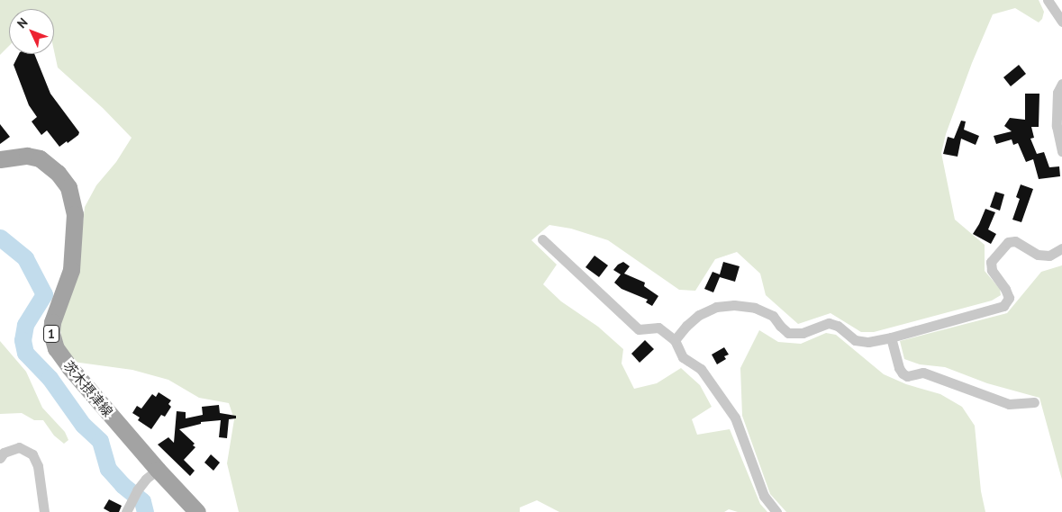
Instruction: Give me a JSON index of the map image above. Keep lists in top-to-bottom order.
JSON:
{
  "streets": {
    "main road": ["1", "茨木摂津線"]
  },
  "north": "top left"
}
